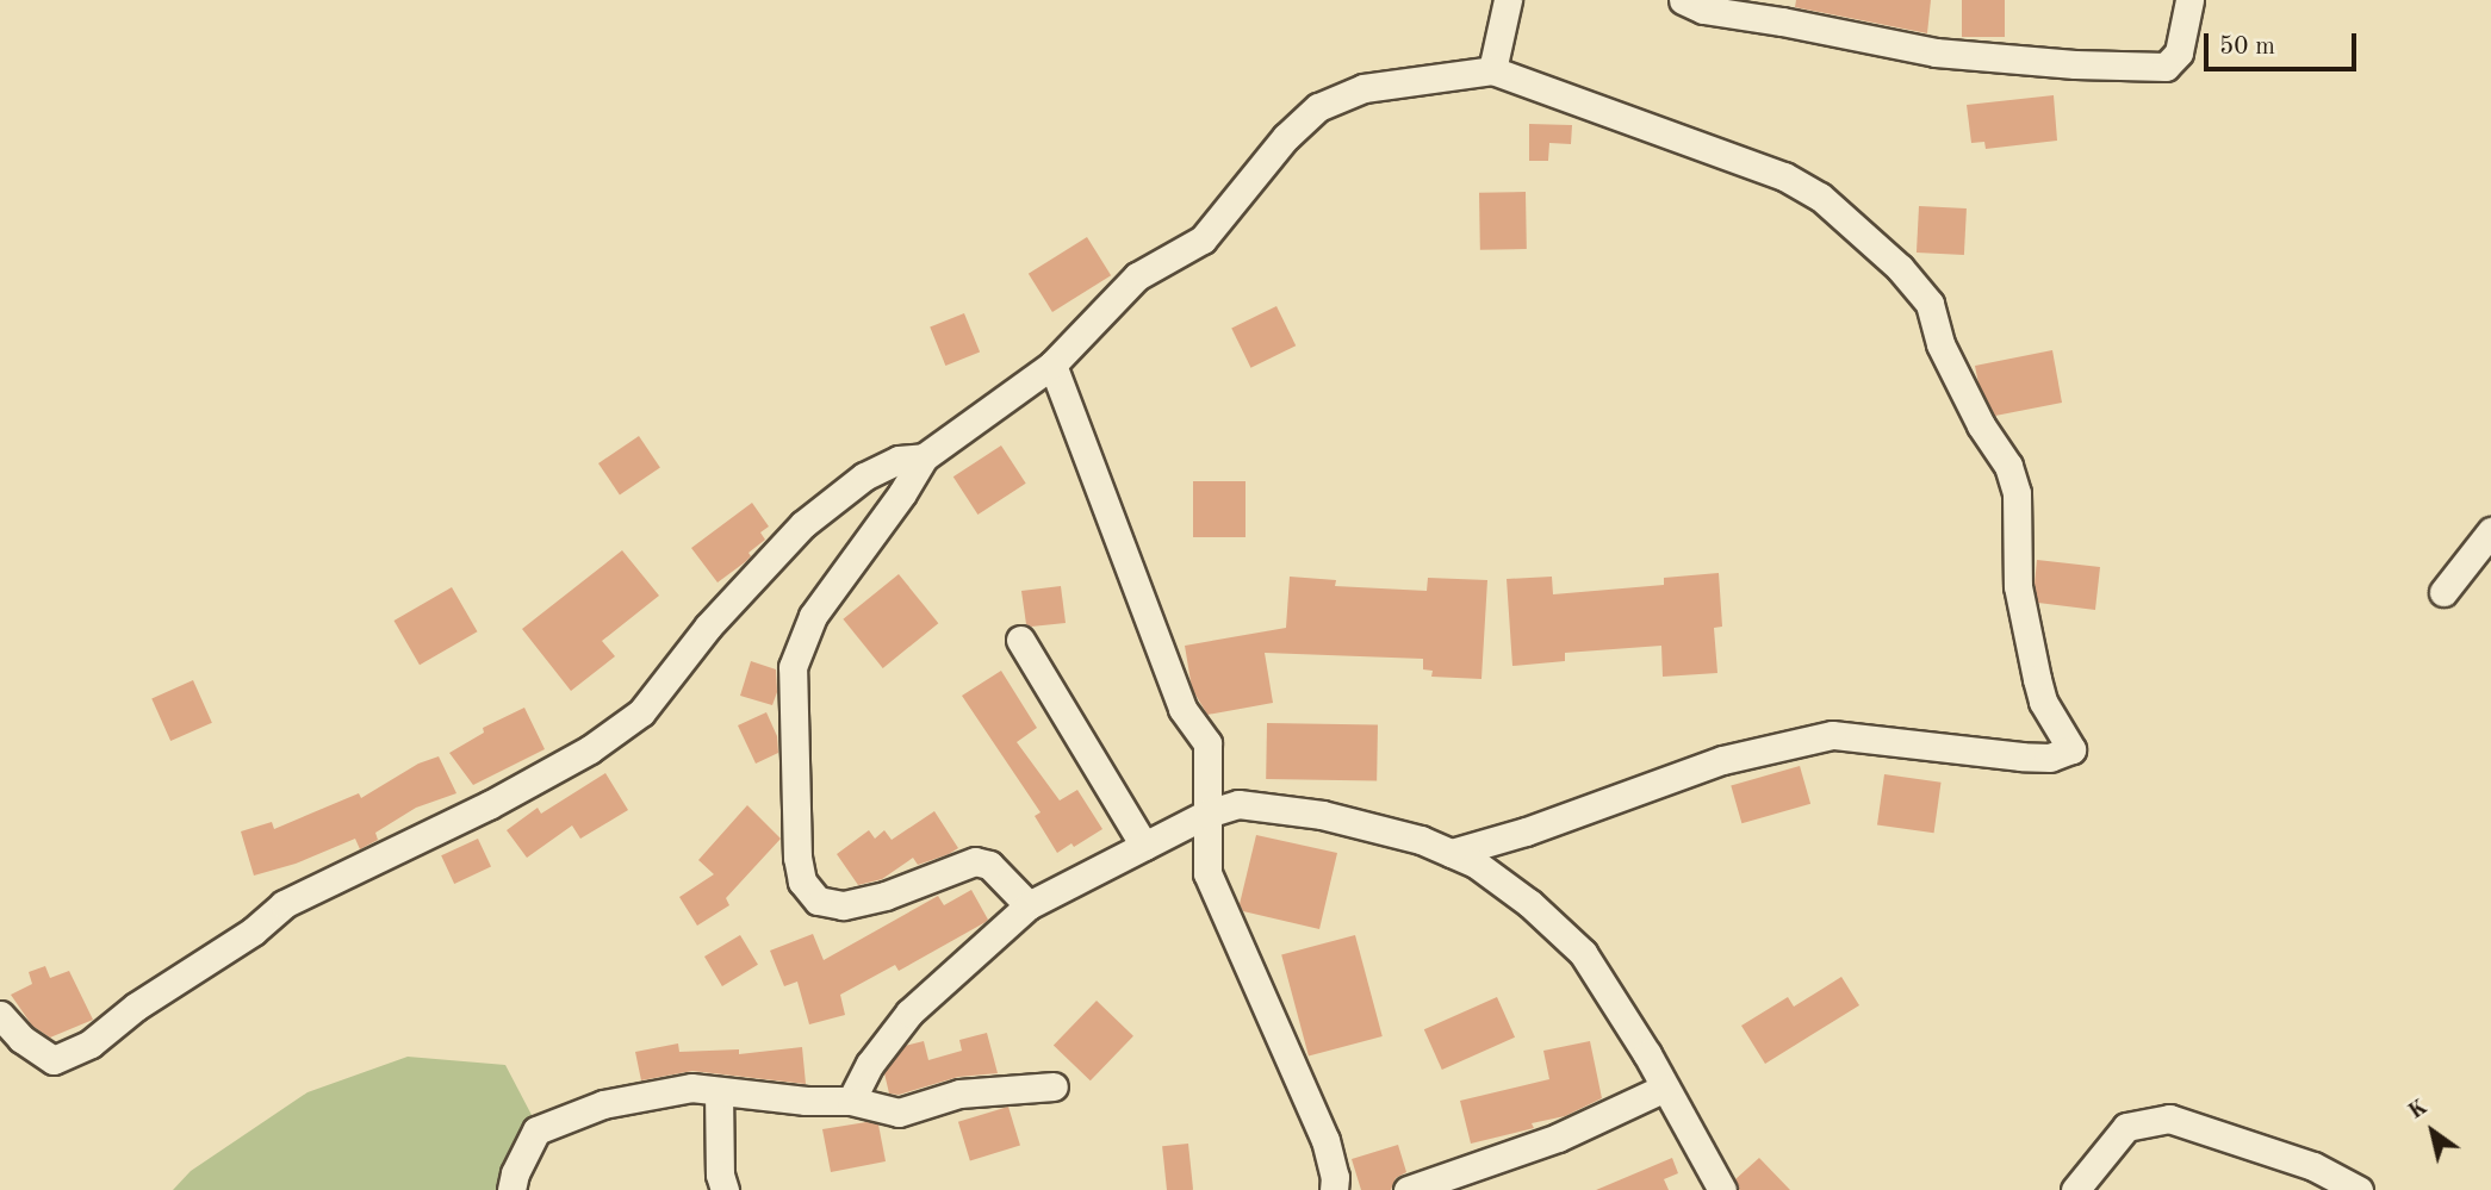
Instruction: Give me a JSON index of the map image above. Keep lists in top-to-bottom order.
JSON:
{
  "scale_bar": "50 m",
  "north": "top left"
}
